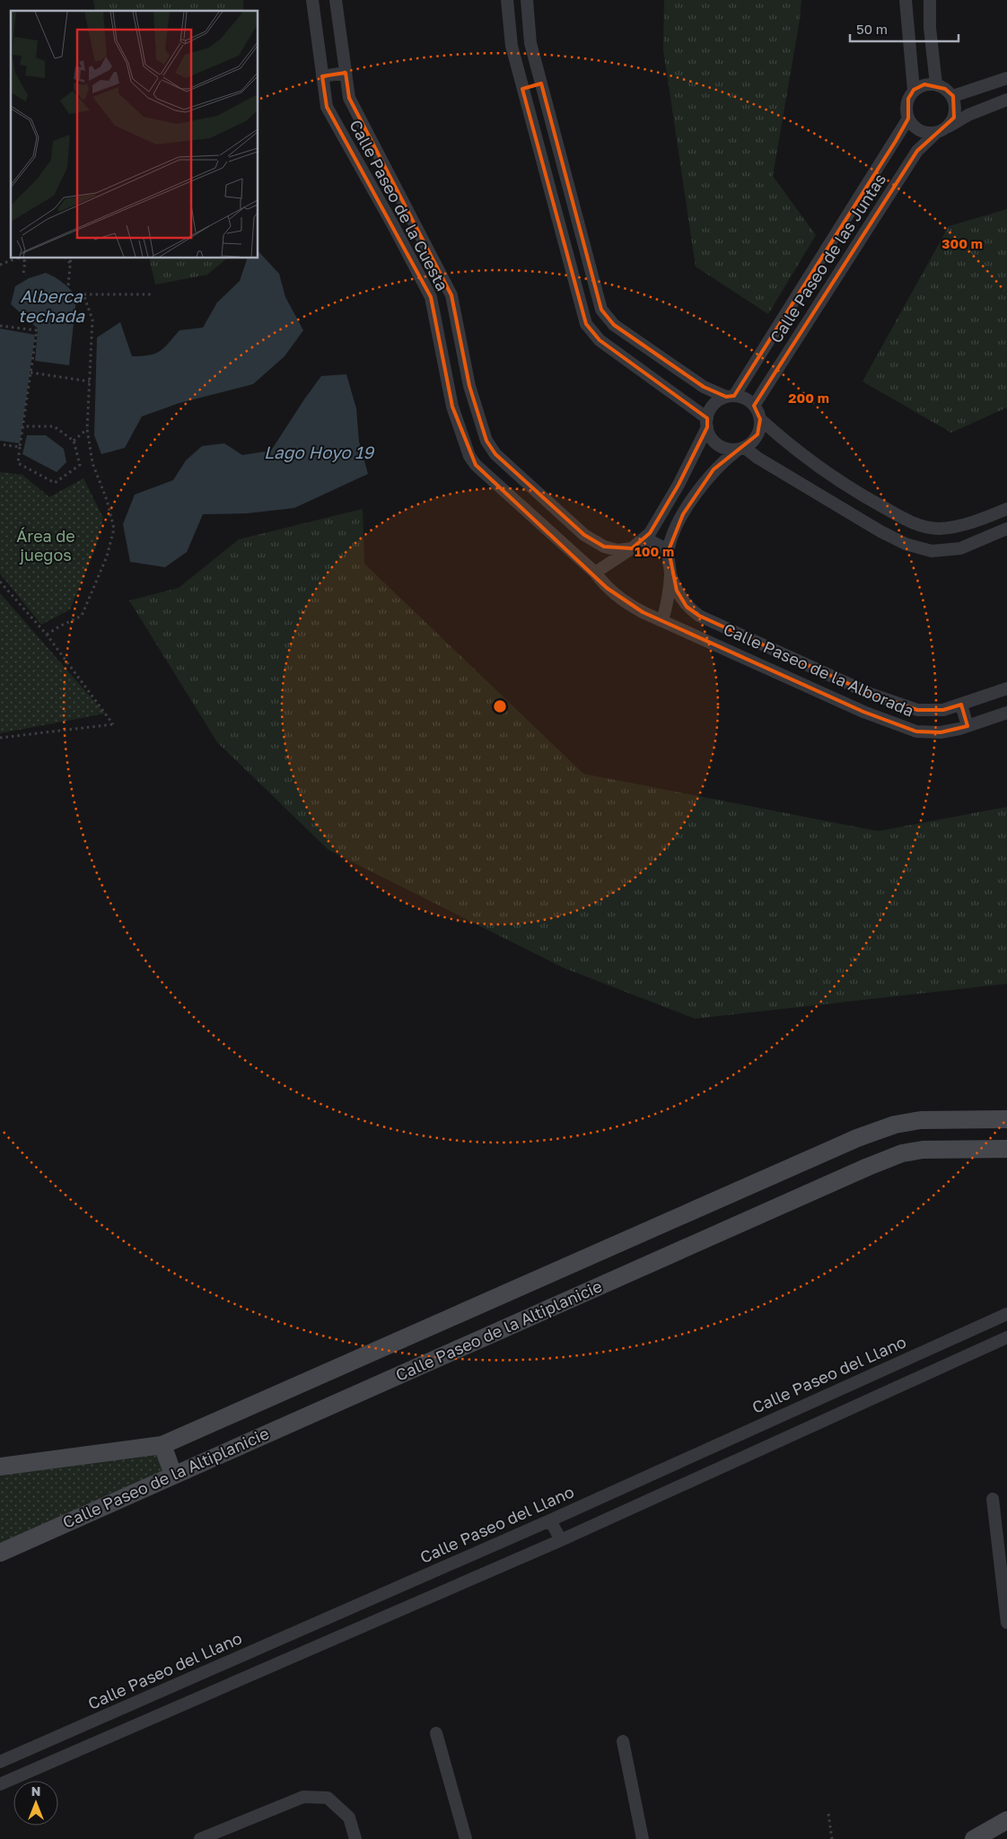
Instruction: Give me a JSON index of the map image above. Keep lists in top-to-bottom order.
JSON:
{
  "streets": {
    "street": [
      "Calle Paseo de la Cuesta",
      "Calle Paseo de las Juntas",
      "Calle Paseo de la Alborada",
      "Calle Paseo de la Altiplanicie",
      "Calle Paseo del Llano"
    ]
  },
  "crossings": [
    ["Calle Paseo de la Cuesta", "Calle Paseo de la Alborada"]
  ],
  "water": ["Alberca techada", "Lago Hoyo 19"],
  "parks": ["Área de juegos"],
  "scale_bar": "50 m",
  "north": "top",
  "rings": ["300 m", "200 m", "100 m"]
}
